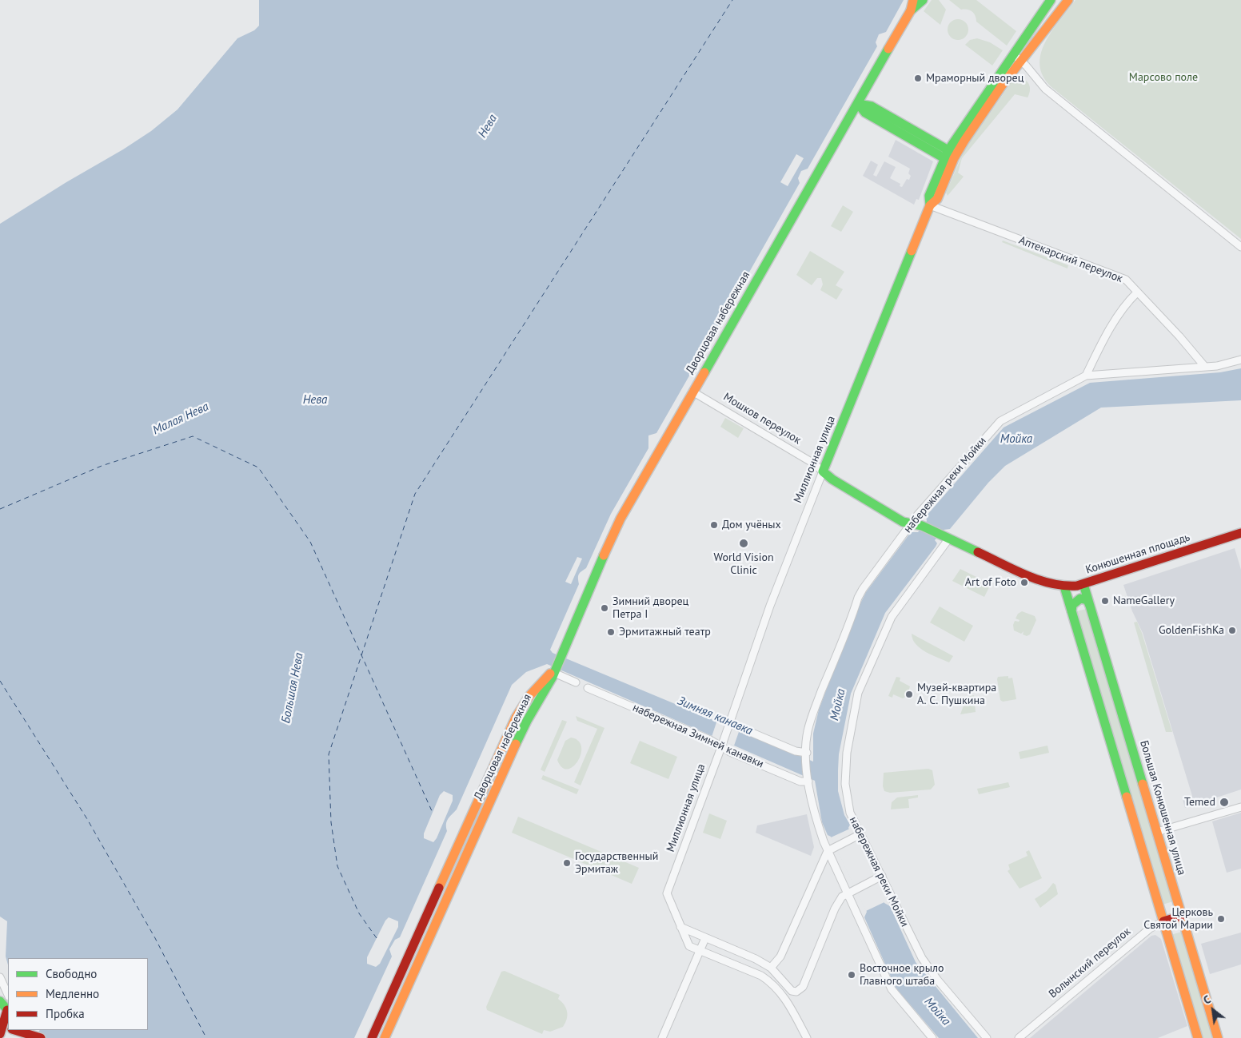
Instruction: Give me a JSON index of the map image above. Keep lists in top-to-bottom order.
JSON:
{
  "streets": {
    "main road": [
      "Дворцовая набережная",
      "Мошков переулок",
      "Миллионная улица",
      "Конюшенная площадь",
      "Большая Конюшенная улица",
      "Волынский переулок"
    ],
    "street": ["Аптекарский переулок", "набережная реки Мойки", "набережная Зимней канавки"]
  },
  "crossings": [
    ["Аптекарский переулок", "Миллионная улица"],
    ["Аптекарский переулок", "набережная реки Мойки"],
    ["Дворцовая набережная", "Мошков переулок"],
    ["Мошков переулок", "Миллионная улица"],
    ["Мошков переулок", "набережная реки Мойки"],
    ["Мошков переулок", "Конюшенная площадь"],
    ["Миллионная улица", "набережная Зимней канавки"],
    ["набережная реки Мойки", "Конюшенная площадь"],
    ["набережная реки Мойки", "набережная Зимней канавки"],
    ["Конюшенная площадь", "Большая Конюшенная улица"],
    ["Большая Конюшенная улица", "Волынский переулок"]
  ],
  "water": [
    "Нева",
    "Малая Нева",
    "Мойка",
    "Большая Нева",
    "Зимняя канавка"
  ],
  "parks": ["Марсово поле"],
  "places": [
    "Мраморный дворец",
    "Дом учёных",
    "World Vision Clinic",
    "Art of Foto",
    "NameGallery",
    "Зимний дворец Петра I",
    "GoldenFishKa",
    "Эрмитажный театр",
    "Музей-квартира А. С. Пушкина",
    "Temed",
    "Государственный Эрмитаж",
    "Церковь Святой Марии",
    "Восточное крыло Главного штаба"
  ],
  "legend": ["Свободно", "Медленно", "Пробка"],
  "north": "top left"
}
